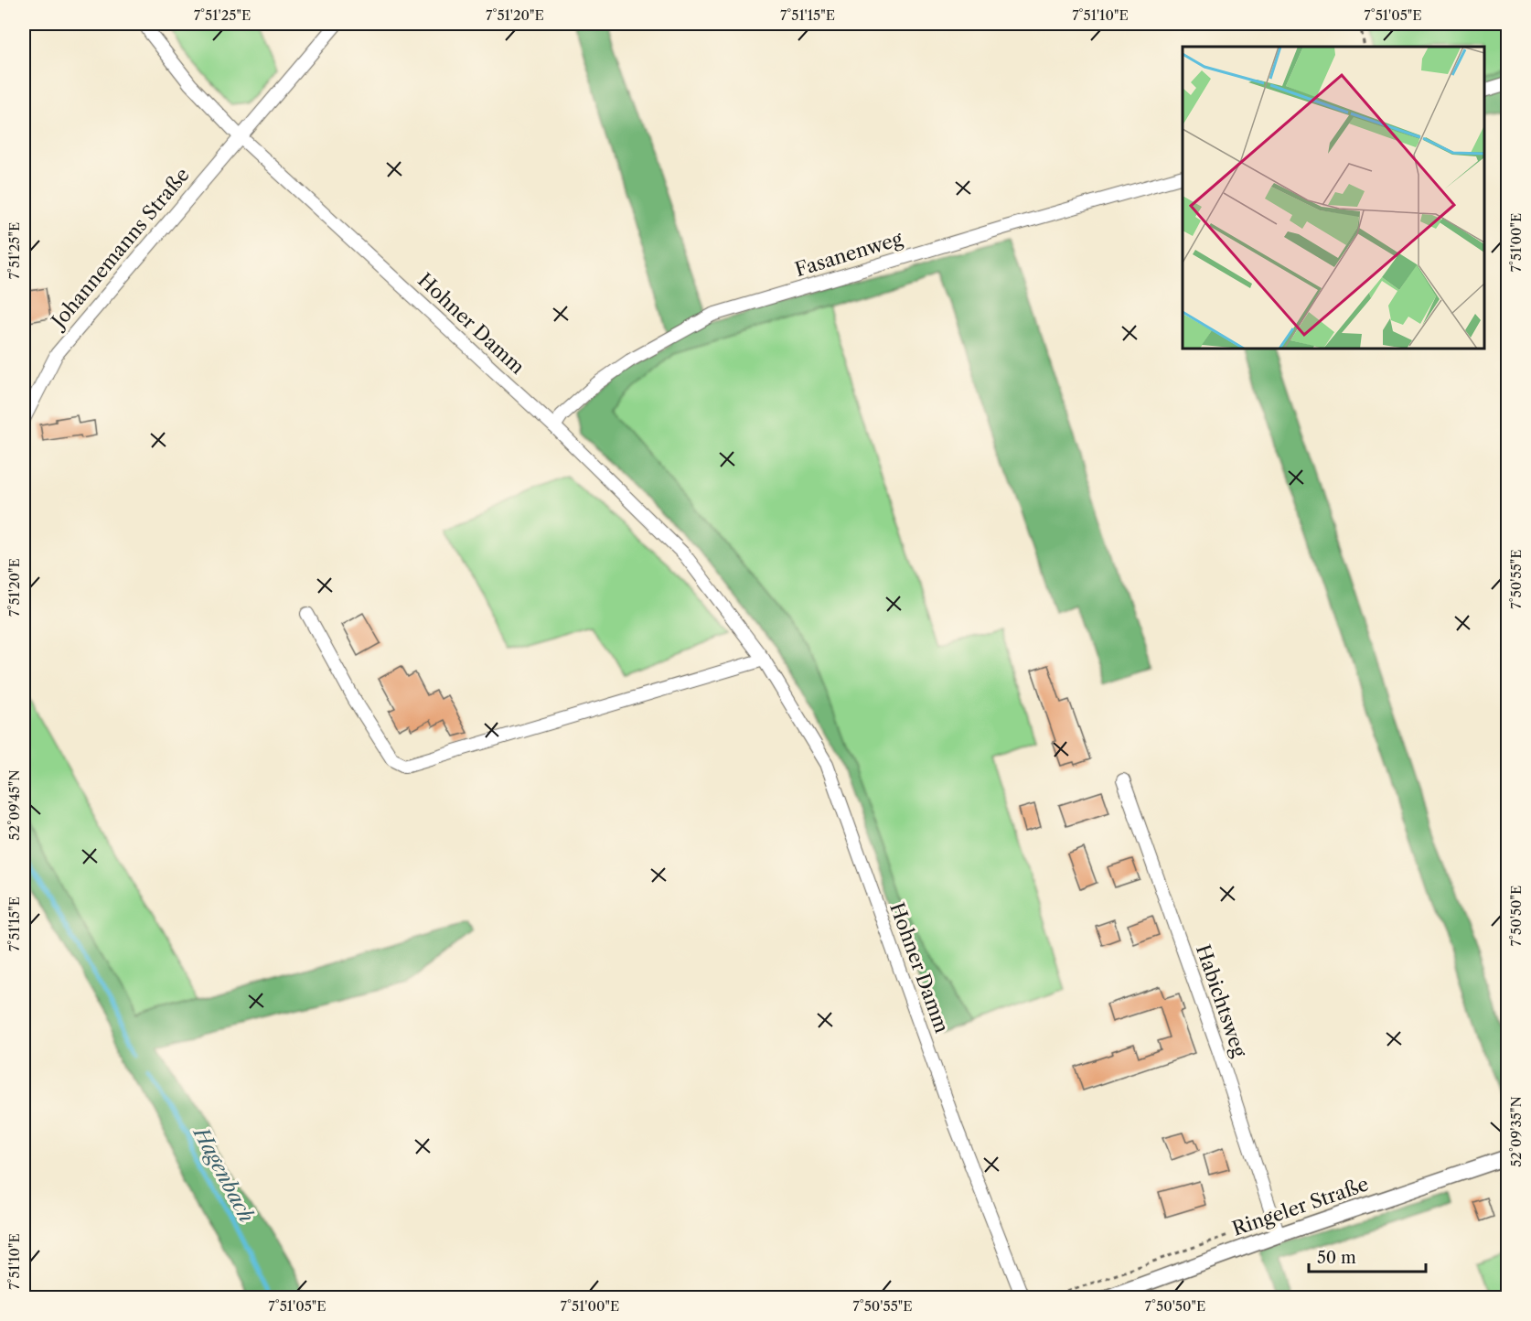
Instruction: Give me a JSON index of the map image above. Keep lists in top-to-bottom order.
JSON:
{
  "streets": {
    "street": [
      "Johannemanns Straße",
      "Fasanenweg",
      "Hohner Damm",
      "Habichtsweg",
      "Ringeler Straße"
    ]
  },
  "crossings": [
    ["Johannemanns Straße", "Hohner Damm"],
    ["Fasanenweg", "Hohner Damm"],
    ["Habichtsweg", "Ringeler Straße"]
  ],
  "water": ["Hagenbach"],
  "scale_bar": "50 m",
  "coordinates": [
    "7°51'25\"E",
    "7°51'20\"E",
    "7°51'15\"E",
    "7°51'10\"E",
    "7°51'05\"E",
    "7°51'00\"E",
    "7°50'55\"E",
    "52°09'45\"N",
    "7°50'50\"E",
    "52°09'35\"N"
  ]
}
